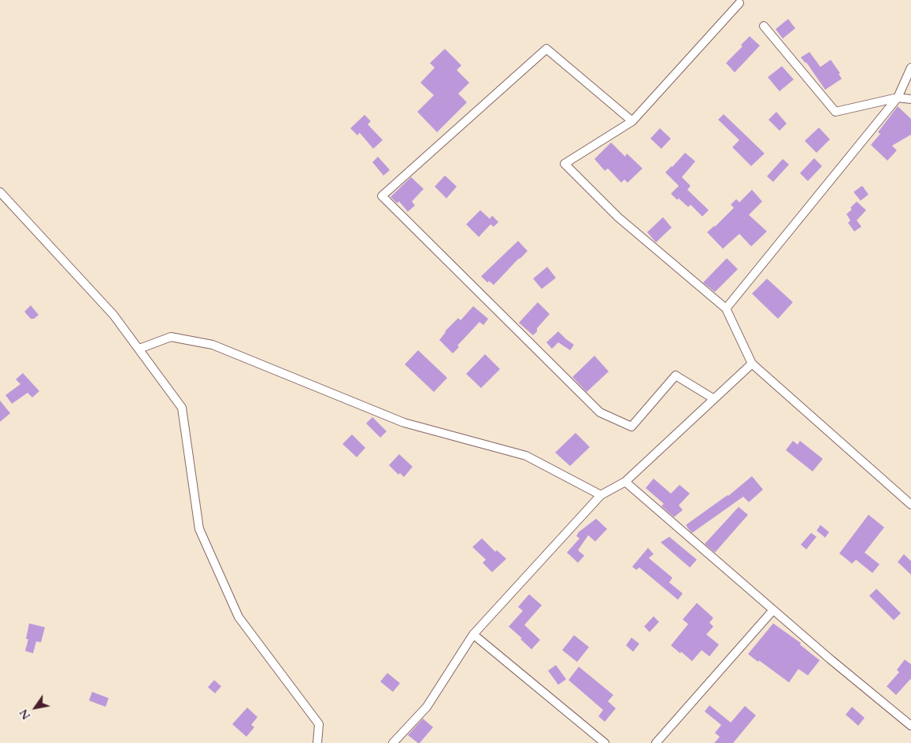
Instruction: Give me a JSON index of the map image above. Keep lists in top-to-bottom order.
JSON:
{
  "north": "bottom left"
}
